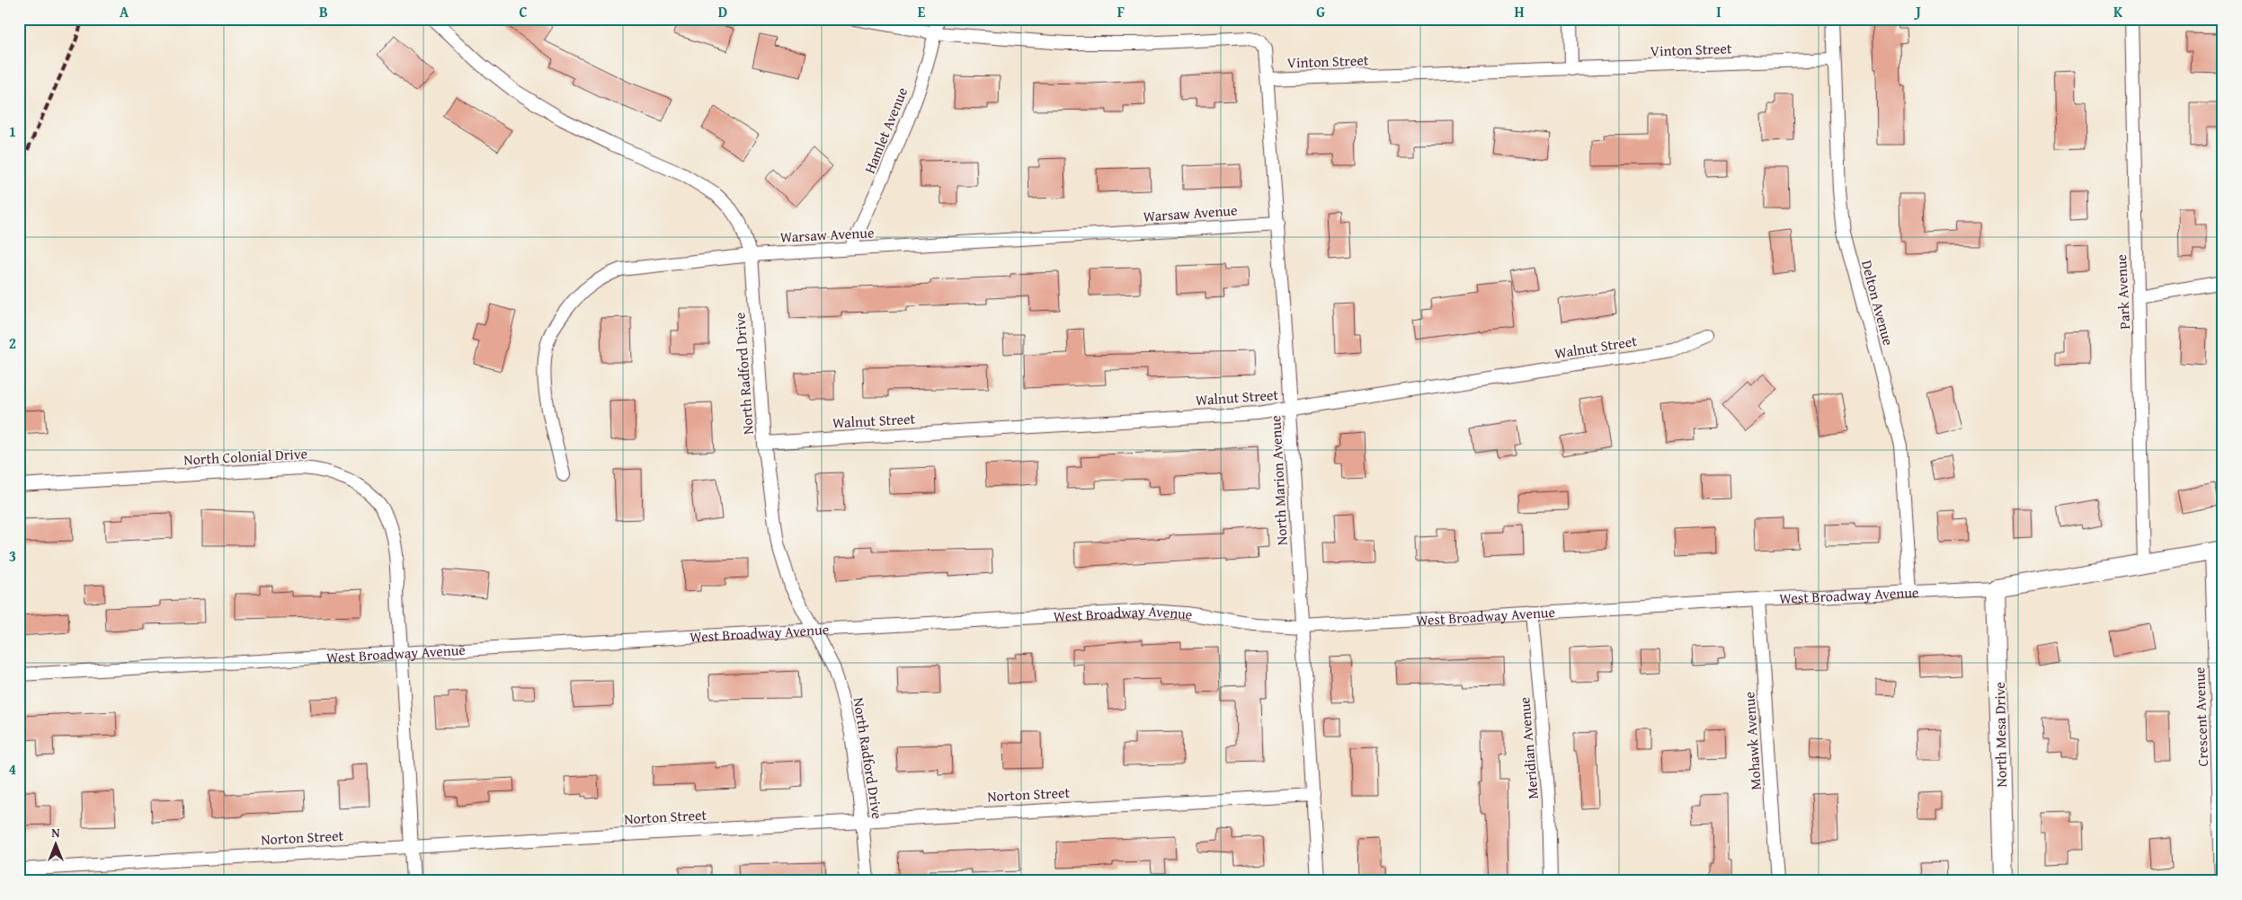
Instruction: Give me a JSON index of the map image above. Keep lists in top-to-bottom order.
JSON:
{
  "streets": {
    "main road": ["West Broadway Avenue", "North Mesa Drive"],
    "street": [
      "Vinton Street",
      "Hamlet Avenue",
      "Warsaw Avenue",
      "Park Avenue",
      "Delton Avenue",
      "Walnut Street",
      "North Radford Drive",
      "North Colonial Drive",
      "North Marion Avenue",
      "Crescent Avenue",
      "Mohawk Avenue",
      "Meridian Avenue",
      "Norton Street"
    ]
  },
  "crossings": [
    ["Vinton Street", "Hamlet Avenue"],
    ["Vinton Street", "Delton Avenue"],
    ["Vinton Street", "North Marion Avenue"],
    ["Hamlet Avenue", "Warsaw Avenue"],
    ["Warsaw Avenue", "North Radford Drive"],
    ["Warsaw Avenue", "North Marion Avenue"],
    ["Park Avenue", "West Broadway Avenue"],
    ["Delton Avenue", "West Broadway Avenue"],
    ["Walnut Street", "North Radford Drive"],
    ["Walnut Street", "North Marion Avenue"],
    ["North Radford Drive", "West Broadway Avenue"],
    ["North Radford Drive", "Norton Street"],
    ["North Colonial Drive", "West Broadway Avenue"],
    ["North Colonial Drive", "Norton Street"],
    ["North Marion Avenue", "West Broadway Avenue"],
    ["North Marion Avenue", "Norton Street"],
    ["West Broadway Avenue", "Crescent Avenue"],
    ["West Broadway Avenue", "North Mesa Drive"],
    ["West Broadway Avenue", "Mohawk Avenue"],
    ["West Broadway Avenue", "Meridian Avenue"]
  ],
  "north": "top",
  "grid": {
    "columns": [
      "A",
      "B",
      "C",
      "D",
      "E",
      "F",
      "G",
      "H",
      "I",
      "J",
      "K"
    ],
    "rows": [
      "1",
      "2",
      "3",
      "4"
    ]
  }
}
